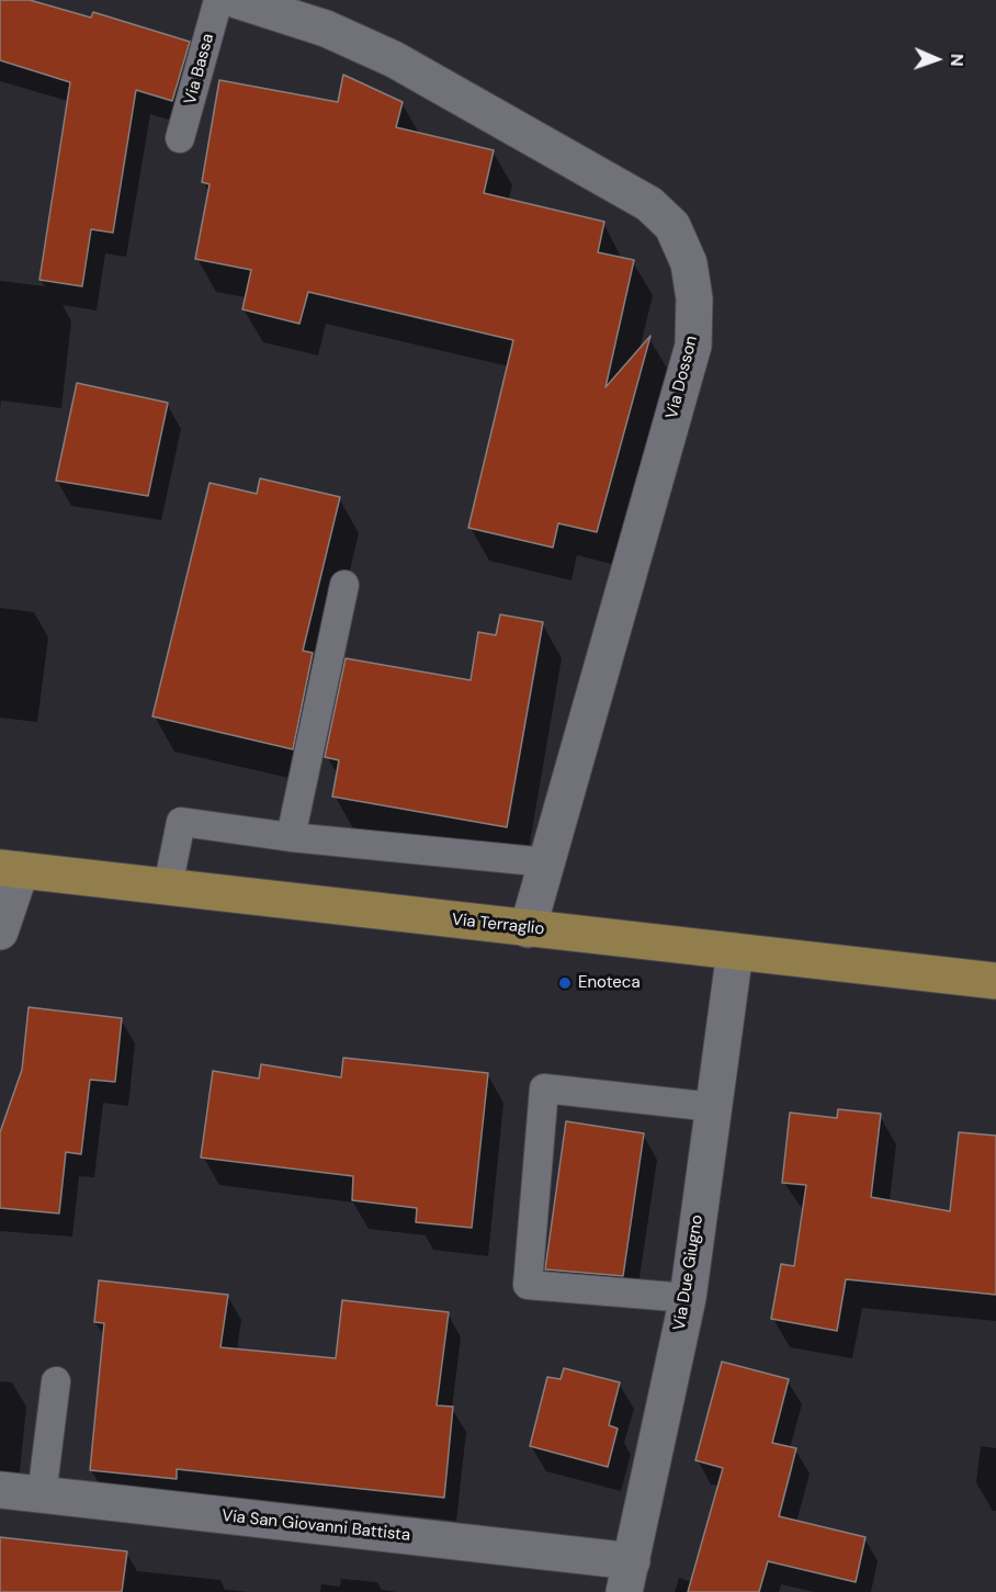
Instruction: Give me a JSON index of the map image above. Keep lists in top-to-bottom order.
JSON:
{
  "streets": {
    "main road": ["Via Terraglio"],
    "street": ["Via Dosson", "Via Due Giugno", "Via San Giovanni Battista"],
    "lane": ["Via Bassa"]
  },
  "crossings": [
    ["Via Dosson", "Via Terraglio"],
    ["Via Terraglio", "Via Due Giugno"],
    ["Via Due Giugno", "Via San Giovanni Battista"]
  ],
  "places": ["Enoteca"],
  "north": "right"
}
